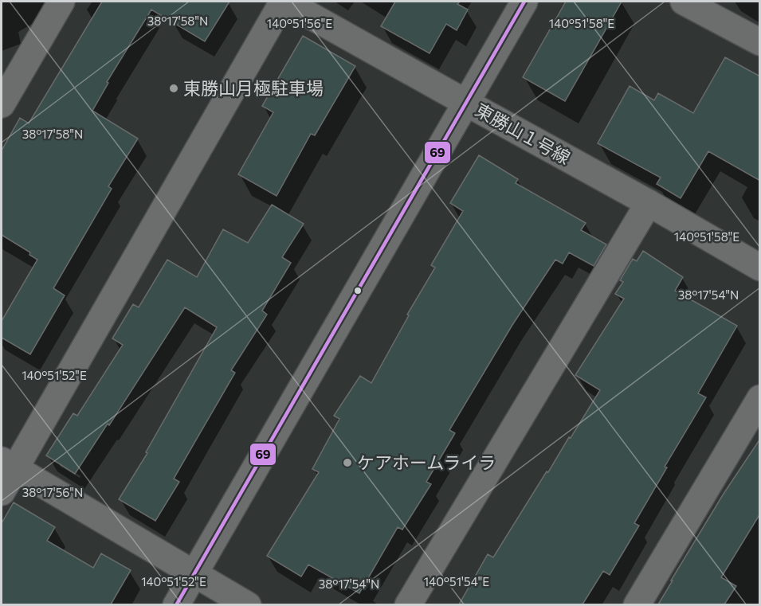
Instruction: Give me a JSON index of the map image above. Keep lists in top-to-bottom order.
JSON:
{
  "streets": {
    "street": ["東勝山１号線"]
  },
  "places": ["東勝山月極駐車場", "ケアホームライラ"],
  "lines": ["transit line 69"],
  "coordinates": [
    "38°17'58\"N",
    "140°51'56\"E",
    "140°51'58\"E",
    "38°17'54\"N",
    "140°51'52\"E",
    "38°17'56\"N",
    "140°51'54\"E"
  ]
}
